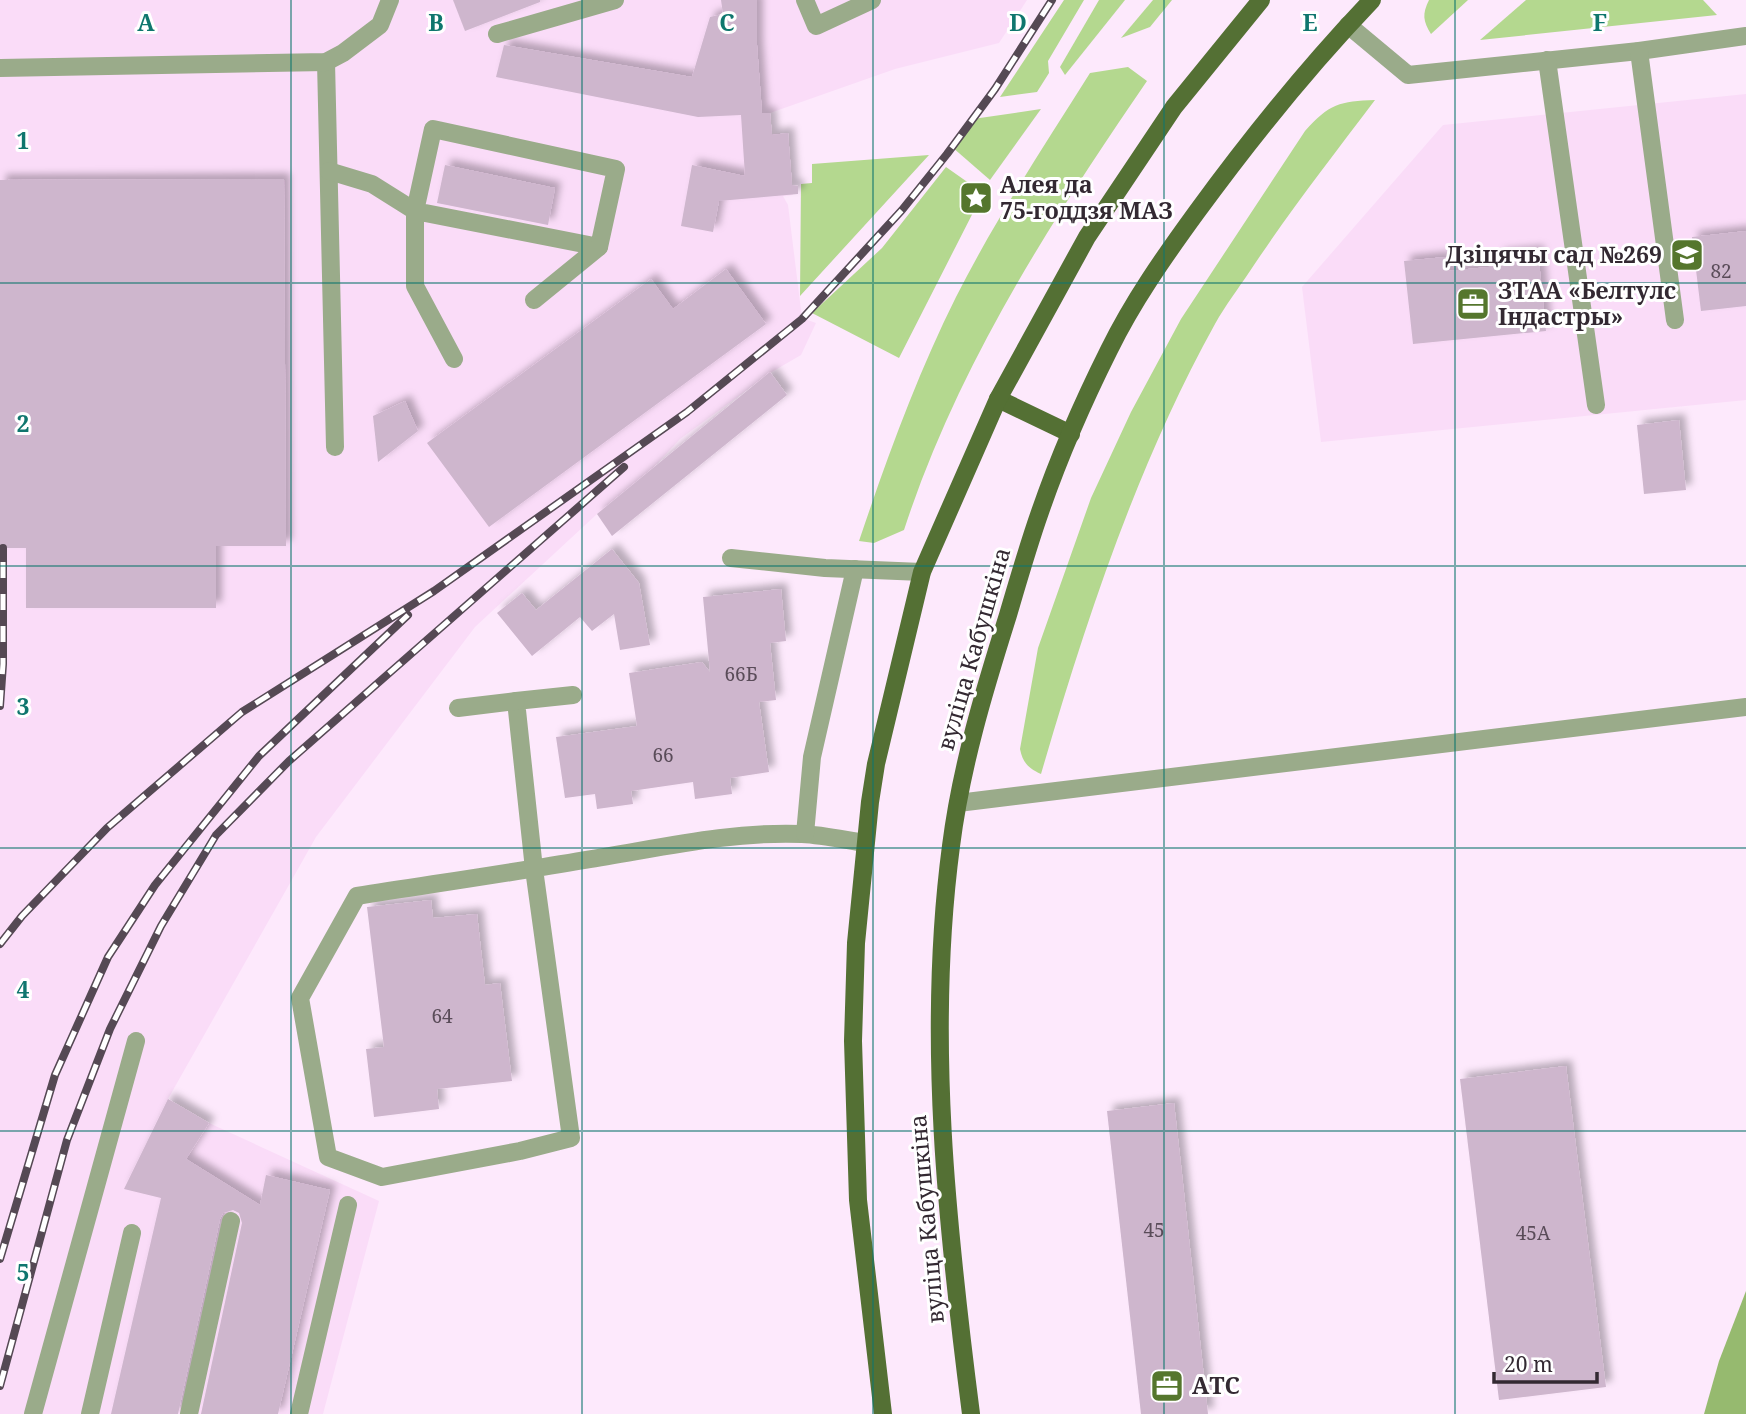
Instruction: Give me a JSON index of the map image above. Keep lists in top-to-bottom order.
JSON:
{
  "streets": {
    "main road": ["вуліца Кабушкіна"]
  },
  "places": {
    "place": ["Алея да 75-годдзя МАЗ"],
    "school or university": ["Дзіцячы сад №269"],
    "office": ["ЗТАА «Белтулс Iндастры»", "АТС"]
  },
  "house_numbers": [
    "82",
    "66Б",
    "66",
    "64",
    "45",
    "45А"
  ],
  "scale_bar": "20 m",
  "grid": {
    "columns": [
      "A",
      "B",
      "C",
      "D",
      "E",
      "F"
    ],
    "rows": [
      "1",
      "2",
      "3",
      "4",
      "5"
    ]
  }
}
